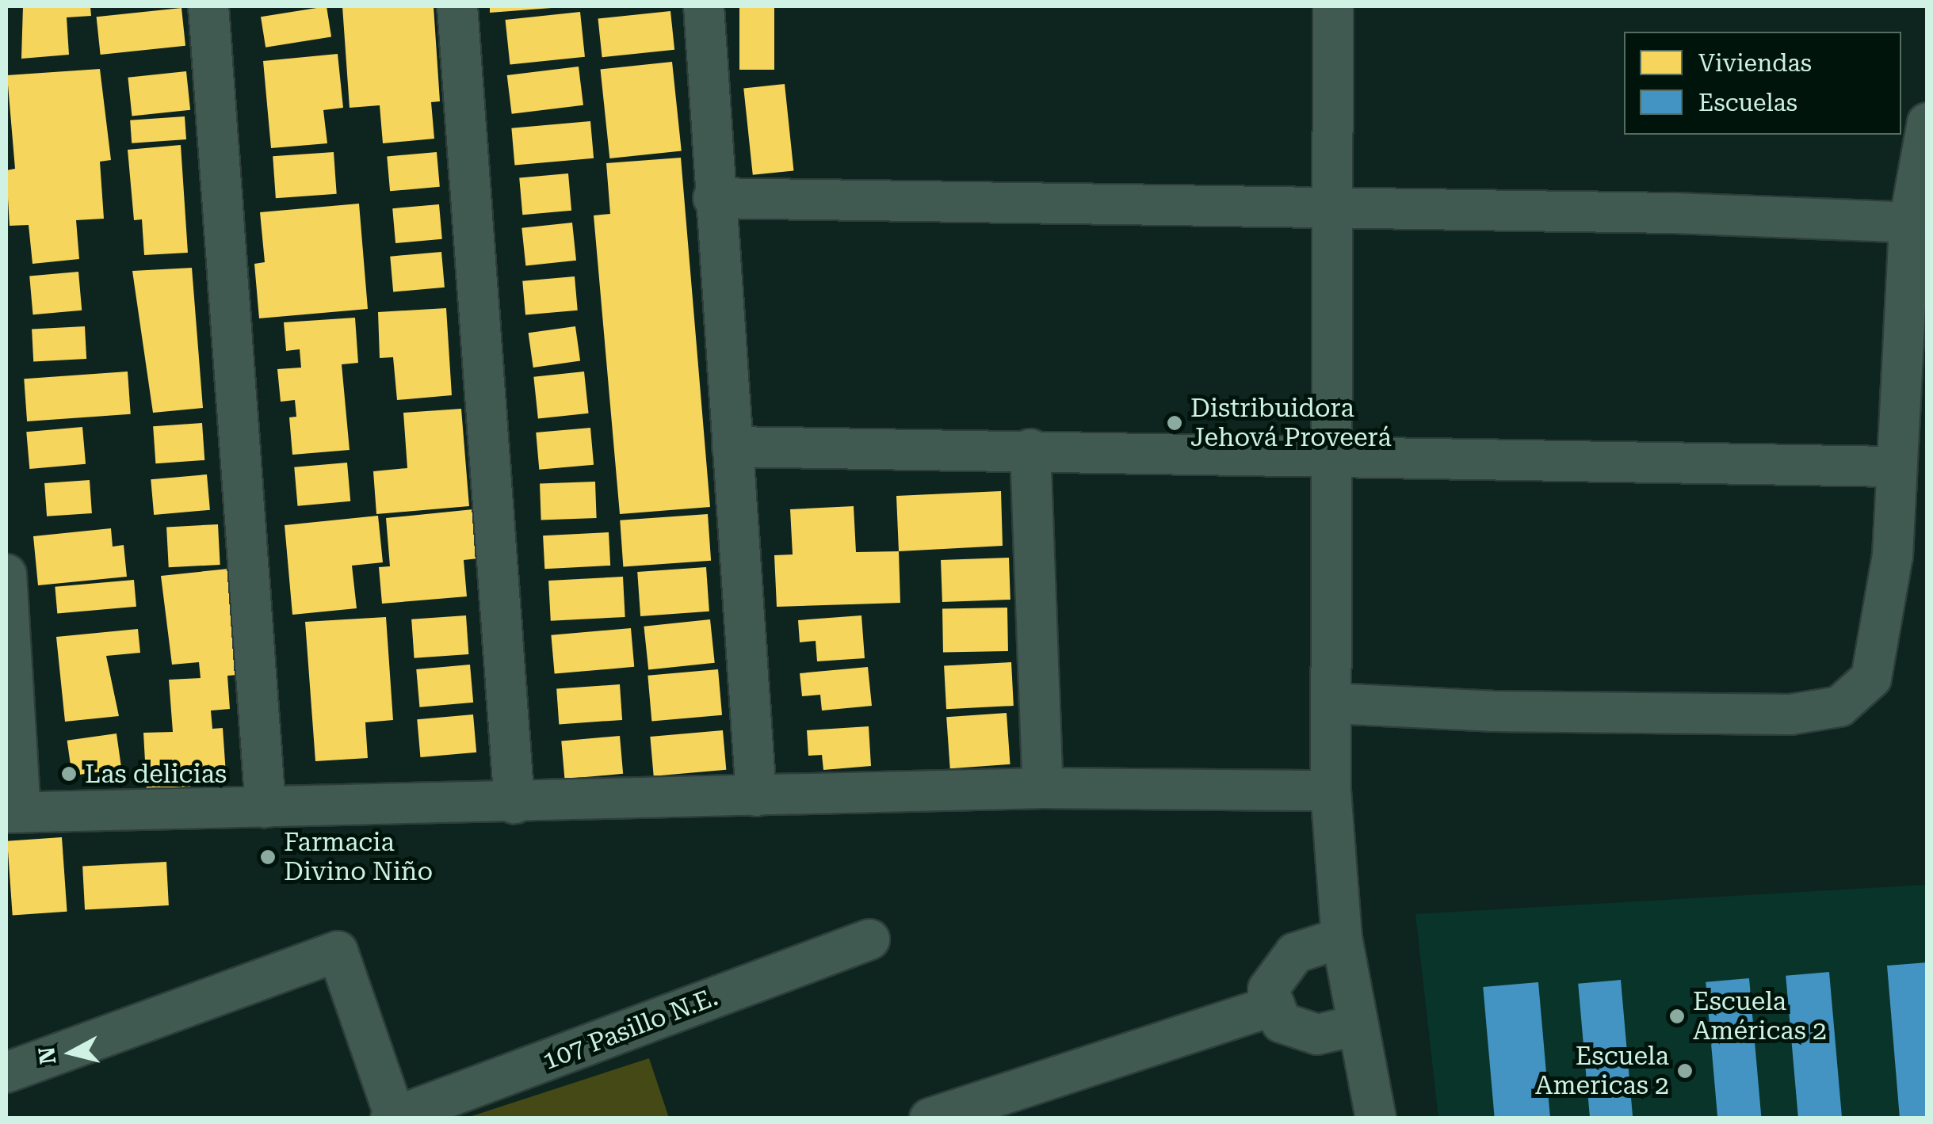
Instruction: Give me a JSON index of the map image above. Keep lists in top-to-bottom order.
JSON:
{
  "streets": {
    "street": ["107 Pasillo N.E."]
  },
  "places": [
    "Distribuidora Jehová Proveerá",
    "Las delicias",
    "Farmacia Divino Niño",
    "Escuela Américas 2",
    "Escuela Americas 2"
  ],
  "legend": ["Viviendas", "Escuelas"],
  "north": "left"
}
